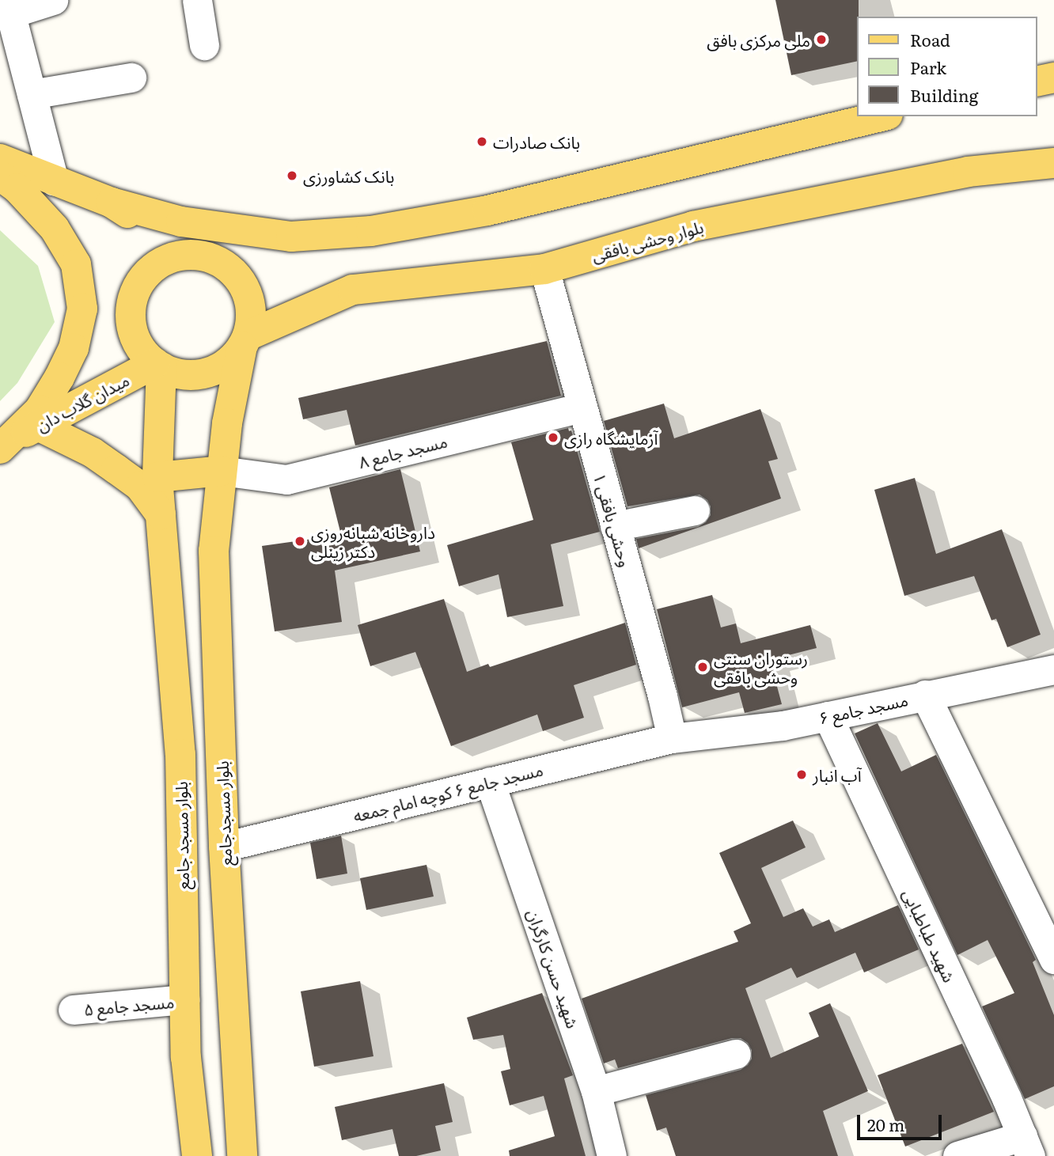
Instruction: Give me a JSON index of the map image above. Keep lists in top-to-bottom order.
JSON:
{
  "streets": {
    "main road": [
      "بلوار وحشی بافقی",
      "میدان گلاب دان",
      "بلوار مسجدجامع",
      "بلوار مسجد جامع"
    ],
    "street": [
      "مسجد جامع ۸",
      "وحشی بافقی ۱",
      "مسجد جامع ۶",
      "مسجد جامع ۶ کوچه امام جمعه",
      "شهید طباطبایی",
      "شهید حسن کارگران",
      "مسجد جامع ۵"
    ]
  },
  "crossings": [
    ["بلوار وحشی بافقی", "میدان گلاب دان"],
    ["بلوار وحشی بافقی", "وحشی بافقی ۱"],
    ["بلوار وحشی بافقی", "بلوار مسجدجامع"],
    ["بلوار وحشی بافقی", "بلوار مسجد جامع"],
    ["میدان گلاب دان", "بلوار مسجدجامع"],
    ["میدان گلاب دان", "بلوار مسجد جامع"],
    ["مسجد جامع ۸", "وحشی بافقی ۱"],
    ["مسجد جامع ۸", "بلوار مسجدجامع"],
    ["وحشی بافقی ۱", "مسجد جامع ۶"],
    ["وحشی بافقی ۱", "مسجد جامع ۶ کوچه امام جمعه"],
    ["مسجد جامع ۶", "مسجد جامع ۶ کوچه امام جمعه"],
    ["مسجد جامع ۶", "شهید طباطبایی"],
    ["مسجد جامع ۶ کوچه امام جمعه", "بلوار مسجدجامع"],
    ["مسجد جامع ۶ کوچه امام جمعه", "شهید حسن کارگران"],
    ["بلوار مسجدجامع", "بلوار مسجد جامع"],
    ["بلوار مسجد جامع", "مسجد جامع ۵"]
  ],
  "places": [
    "ملی مرکزی بافق",
    "بانک صادرات",
    "بانک کشاورزی",
    "آزمایشگاه رازی",
    "داروخانه شبانه‌روزی دکتر زینلی",
    "رستوران سنتی وحشی بافقی",
    "آب انبار"
  ],
  "legend": ["Road", "Park", "Building"],
  "scale_bar": "20 m"
}
